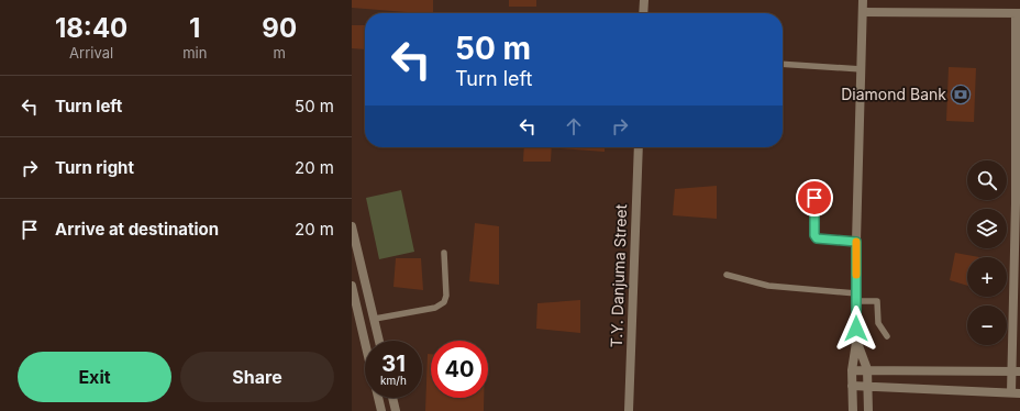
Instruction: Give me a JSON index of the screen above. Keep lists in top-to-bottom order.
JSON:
{
  "streets": {
    "street": ["T.Y. Danjuma Street"]
  },
  "places": {
    "bank": ["Diamond Bank"]
  },
  "page": {
    "eta": [
      "18:40",
      "Arrival",
      "1",
      "min",
      "90",
      "m"
    ],
    "turn": ["50 m", "Turn left"],
    "list": [
      {
        "name": "Turn left",
        "value": "50 m"
      },
      {
        "name": "Turn right",
        "value": "20 m"
      },
      {
        "name": "Arrive at destination",
        "value": "20 m"
      }
    ],
    "map_buttons": ["+", "−"],
    "speed": "31 km/h",
    "limit": "40",
    "buttons": ["Exit", "Share"]
  }
}
